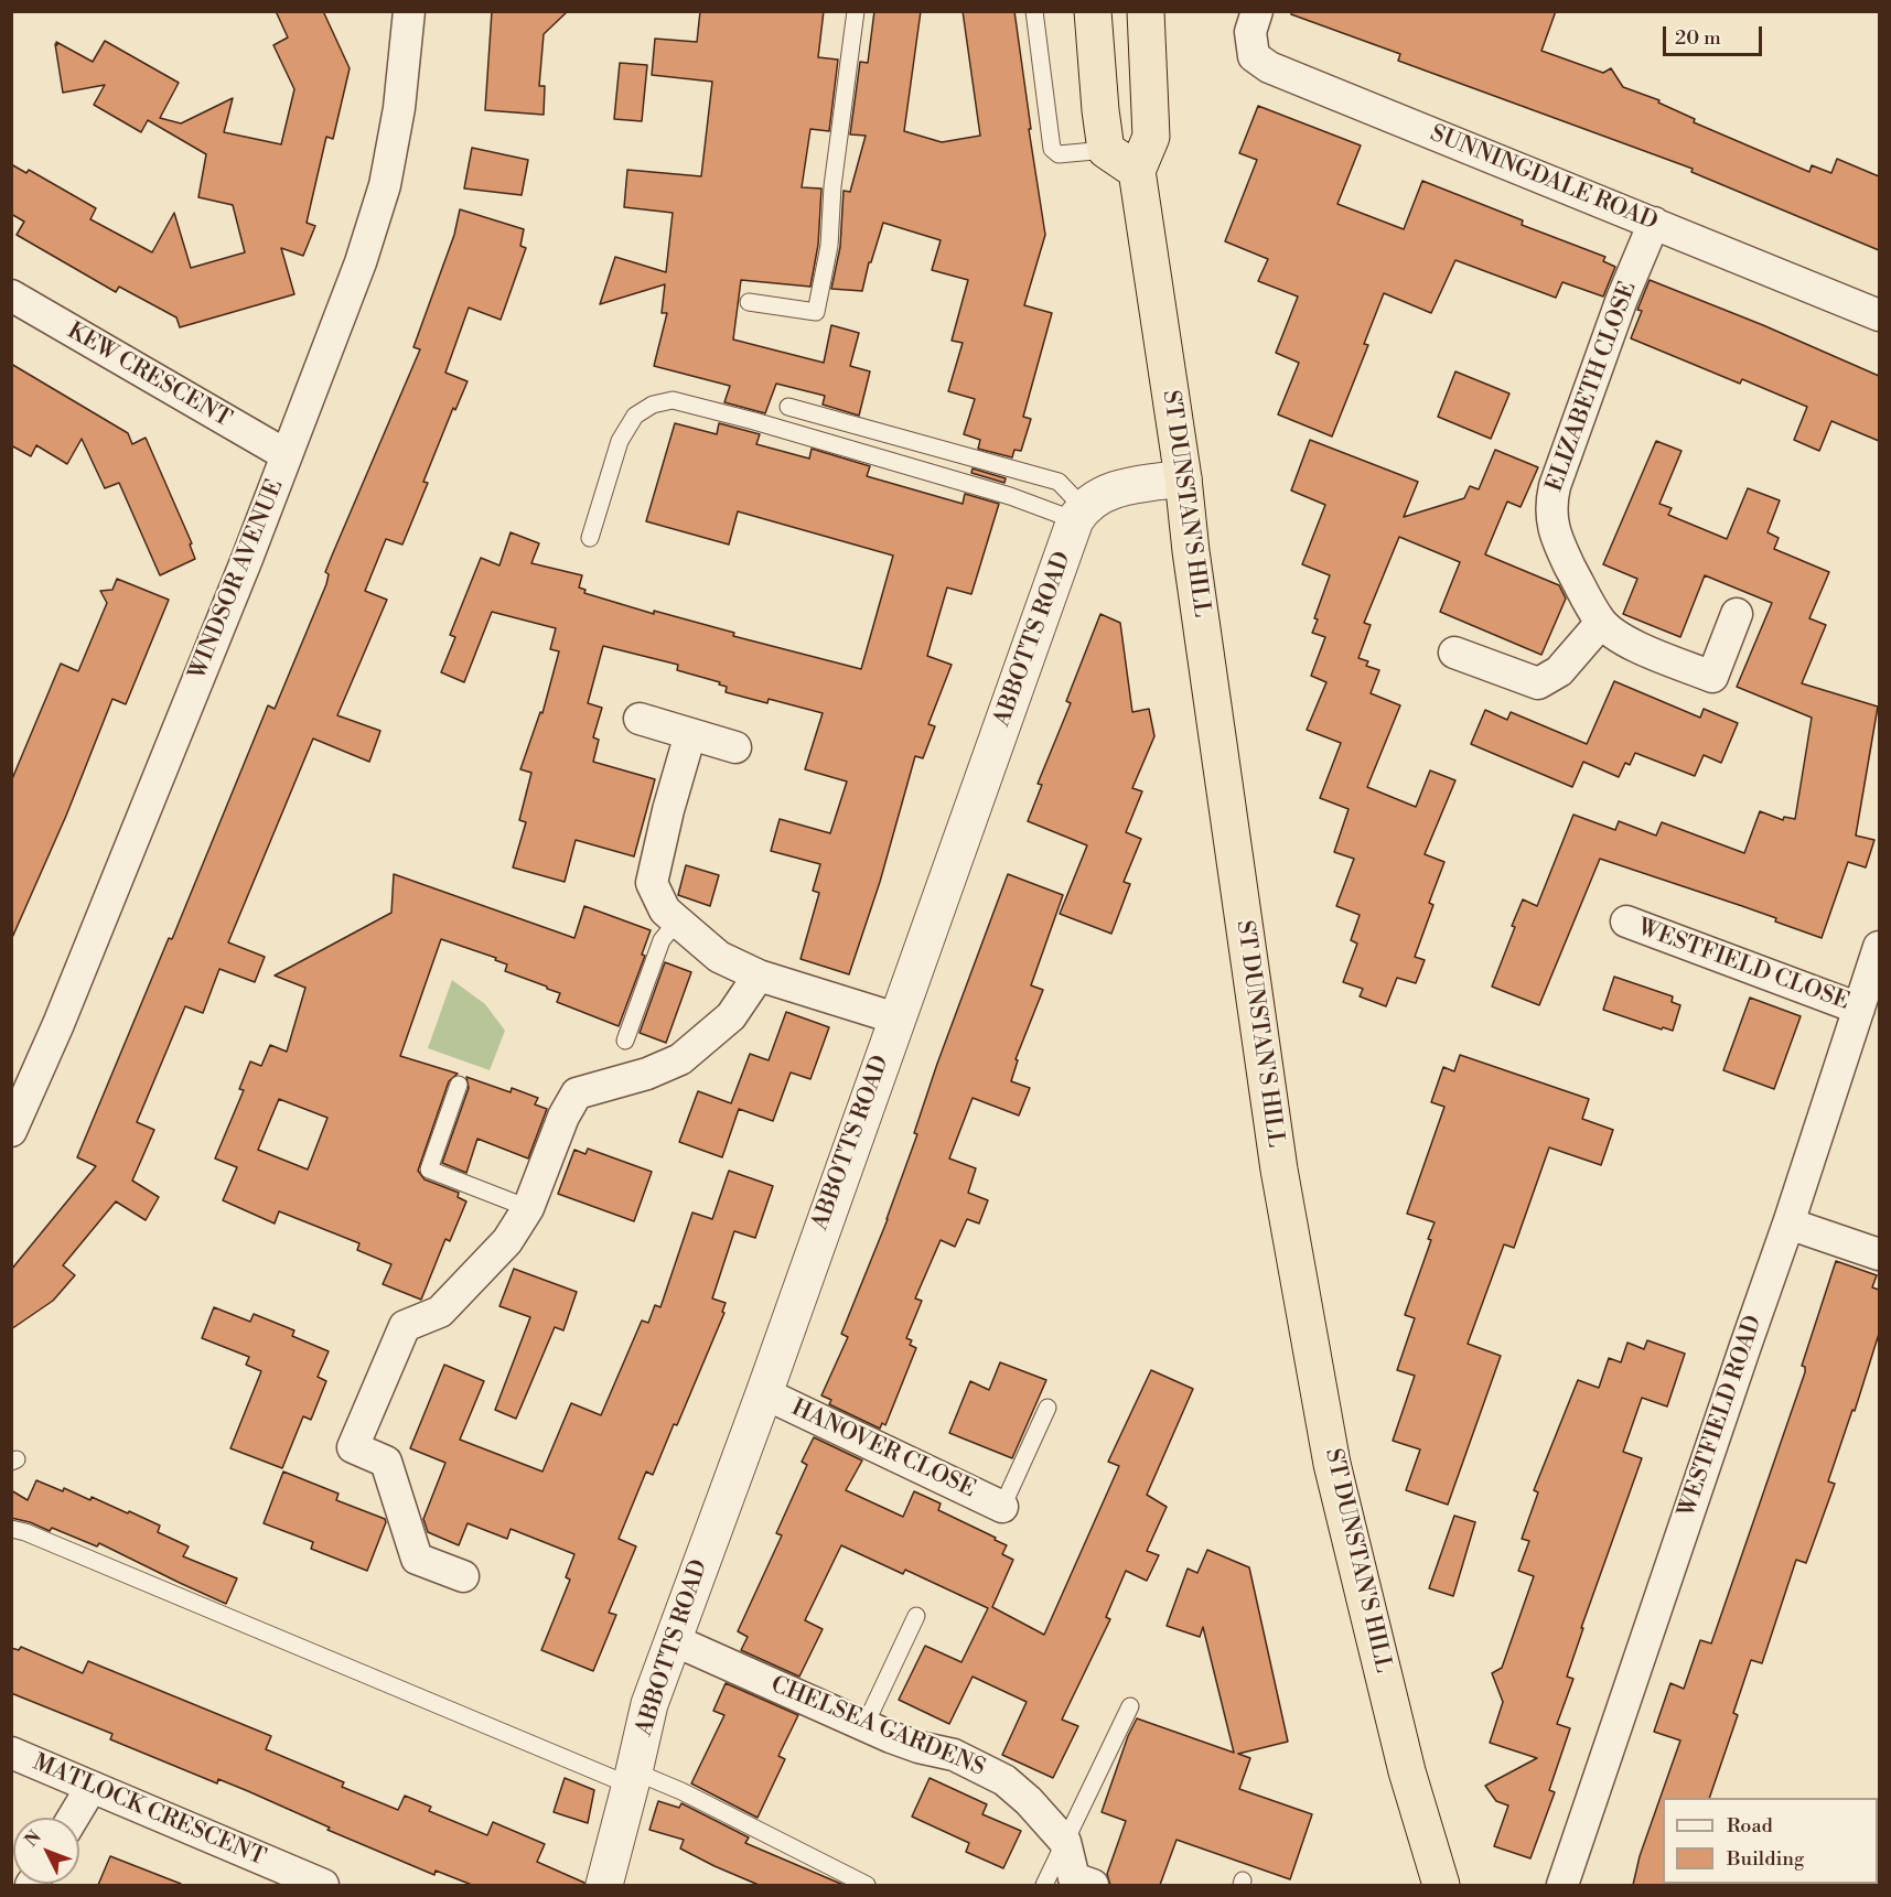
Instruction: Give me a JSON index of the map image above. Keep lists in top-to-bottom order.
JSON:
{
  "streets": {
    "highway": ["ST DUNSTAN'S HILL"],
    "street": [
      "SUNNINGDALE ROAD",
      "KEW CRESCENT",
      "ELIZABETH CLOSE",
      "WINDSOR AVENUE",
      "ABBOTTS ROAD",
      "WESTFIELD CLOSE",
      "WESTFIELD ROAD",
      "HANOVER CLOSE",
      "CHELSEA GARDENS",
      "MATLOCK CRESCENT"
    ]
  },
  "crossings": [
    ["SUNNINGDALE ROAD", "ELIZABETH CLOSE"],
    ["KEW CRESCENT", "WINDSOR AVENUE"],
    ["ABBOTTS ROAD", "HANOVER CLOSE"],
    ["ABBOTTS ROAD", "CHELSEA GARDENS"],
    ["WESTFIELD CLOSE", "WESTFIELD ROAD"]
  ],
  "legend": ["Road", "Building"],
  "scale_bar": "20 m",
  "north": "top left"
}
